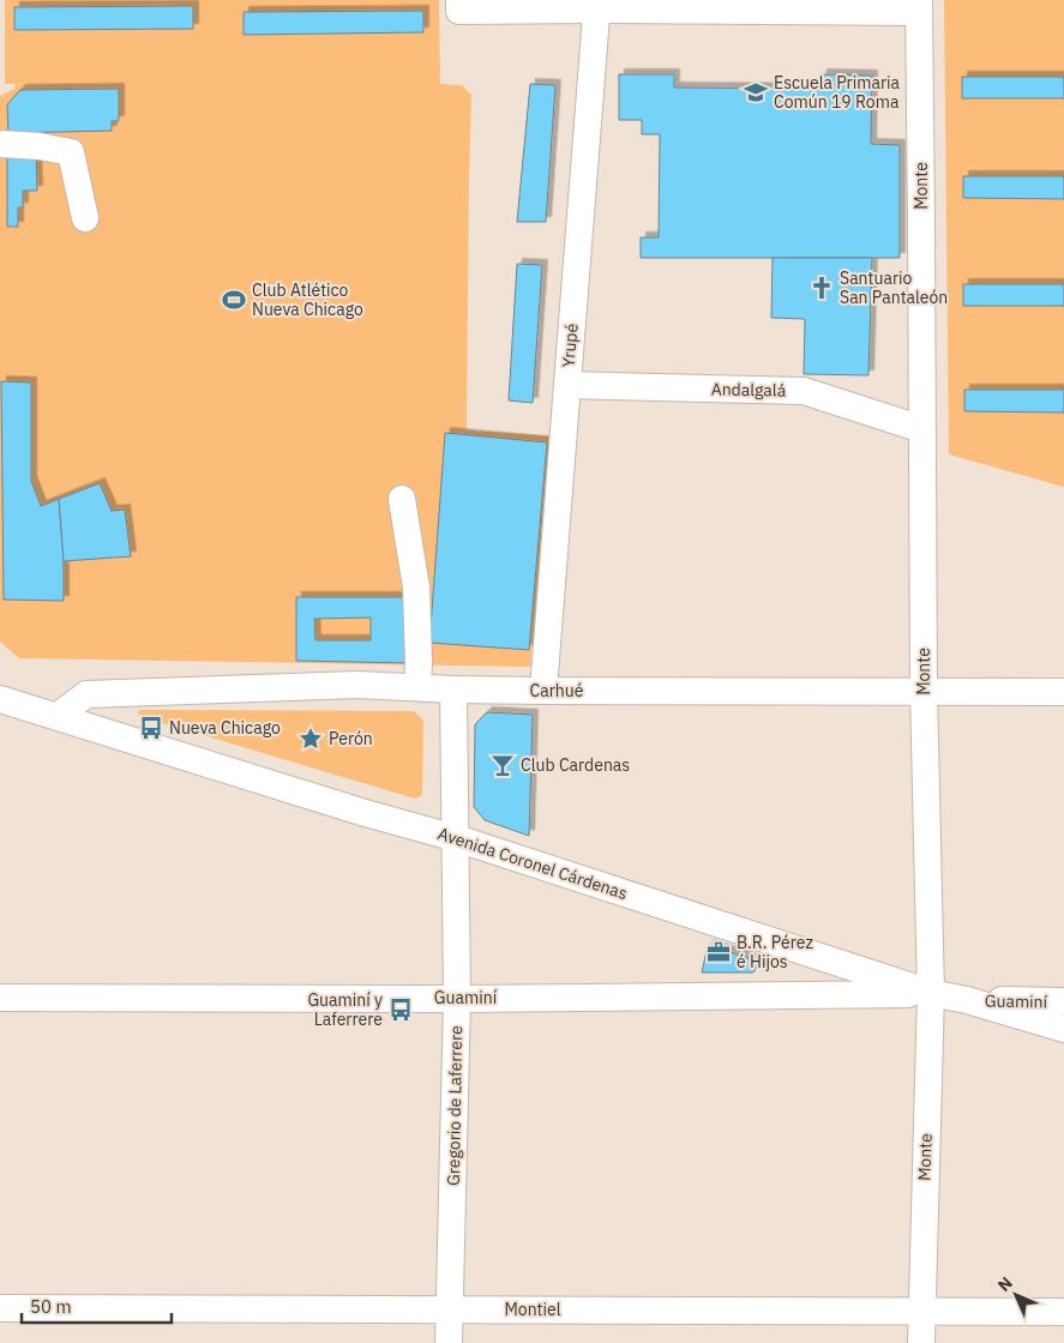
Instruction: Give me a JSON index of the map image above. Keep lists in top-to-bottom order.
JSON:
{
  "streets": {
    "street": [
      "Monte",
      "Yrupé",
      "Andalgalá",
      "Carhué",
      "Avenida Coronel Cárdenas",
      "Guaminí",
      "Gregorio de Laferrere",
      "Montiel"
    ]
  },
  "crossings": [
    ["Monte", "Andalgalá"],
    ["Monte", "Carhué"],
    ["Monte", "Avenida Coronel Cárdenas"],
    ["Monte", "Guaminí"],
    ["Monte", "Montiel"],
    ["Yrupé", "Andalgalá"],
    ["Yrupé", "Carhué"],
    ["Carhué", "Avenida Coronel Cárdenas"],
    ["Carhué", "Gregorio de Laferrere"],
    ["Avenida Coronel Cárdenas", "Guaminí"],
    ["Avenida Coronel Cárdenas", "Gregorio de Laferrere"],
    ["Guaminí", "Gregorio de Laferrere"],
    ["Gregorio de Laferrere", "Montiel"]
  ],
  "places": {
    "school or university": ["Escuela Primaria Común 19 Roma"],
    "church": ["Santuario San Pantaleón"],
    "sports": ["Club Atlético Nueva Chicago"],
    "bus stop": ["Nueva Chicago", "Guaminí y Laferrere"],
    "place": ["Perón"],
    "bar": ["Club Cardenas"],
    "office": ["B.R. Pérez é Hijos"]
  },
  "scale_bar": "50 m",
  "north": "top left"
}
